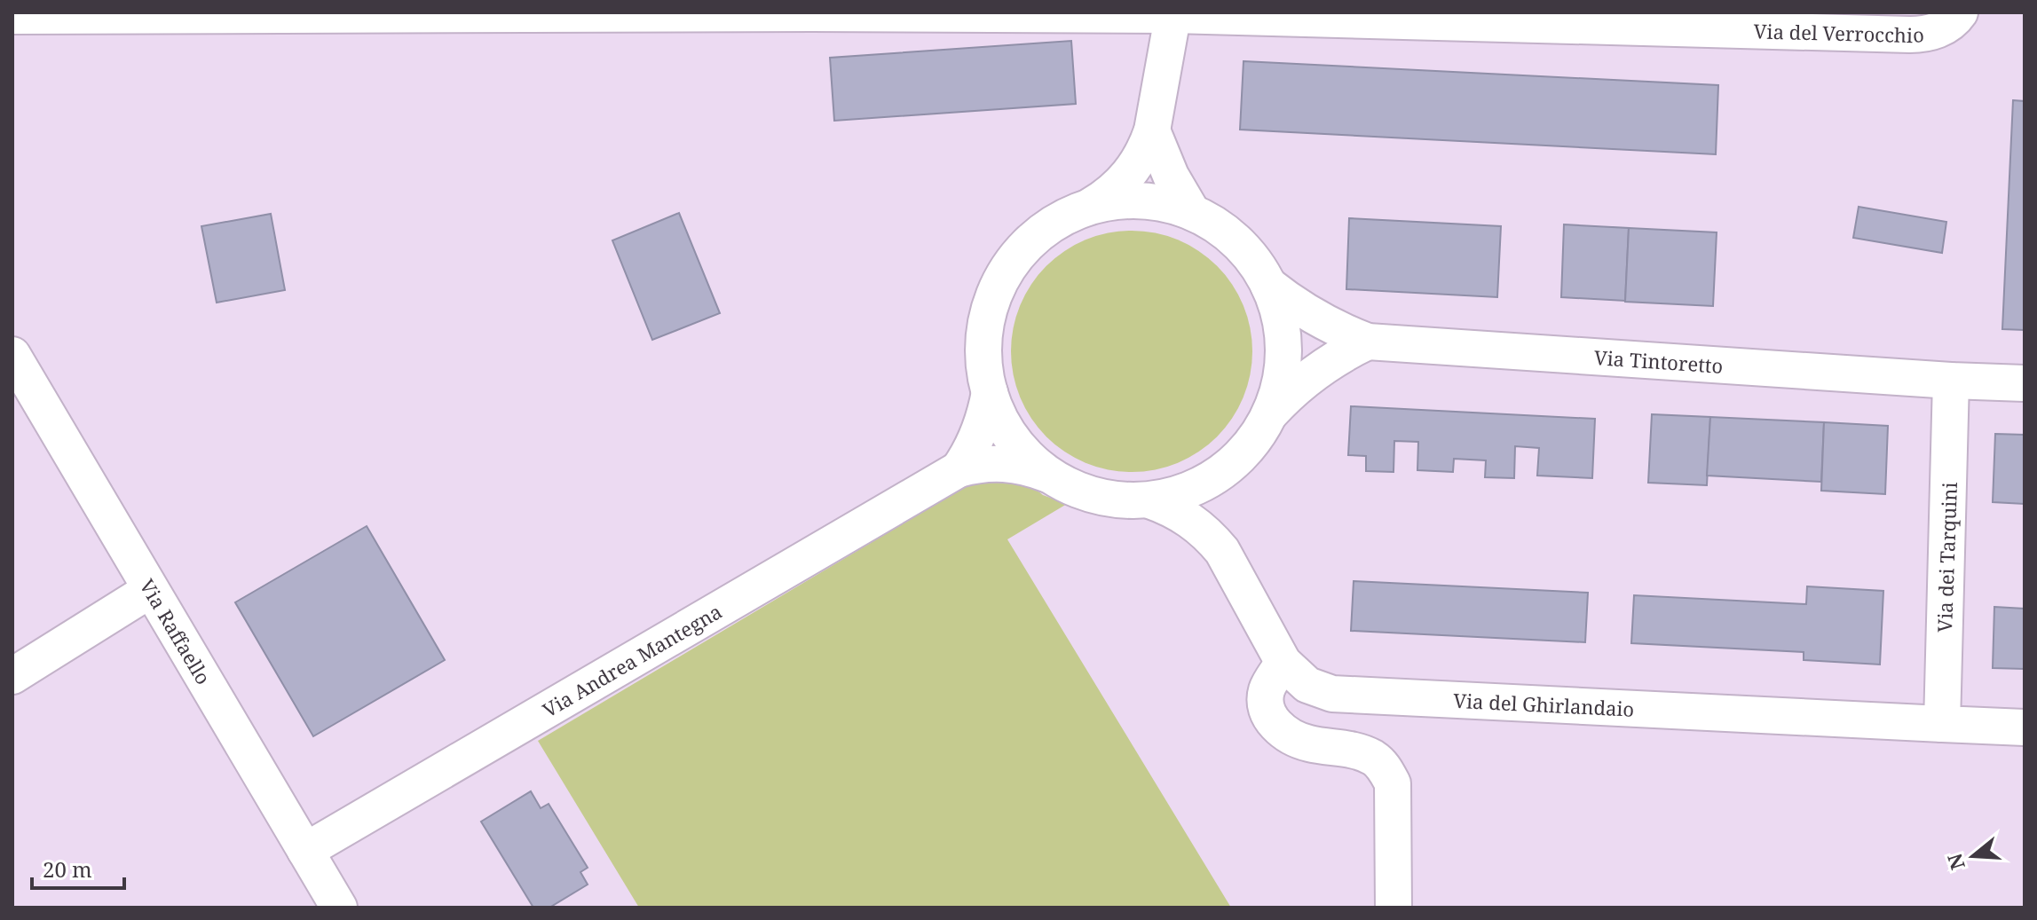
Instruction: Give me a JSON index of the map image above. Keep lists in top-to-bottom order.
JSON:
{
  "streets": {
    "street": [
      "Via del Verrocchio",
      "Via Tintoretto",
      "Via dei Tarquini",
      "Via Raffaello",
      "Via Andrea Mantegna",
      "Via del Ghirlandaio"
    ]
  },
  "crossings": [
    ["Via Tintoretto", "Via dei Tarquini"],
    ["Via dei Tarquini", "Via del Ghirlandaio"],
    ["Via Raffaello", "Via Andrea Mantegna"]
  ],
  "scale_bar": "20 m",
  "north": "left"
}
